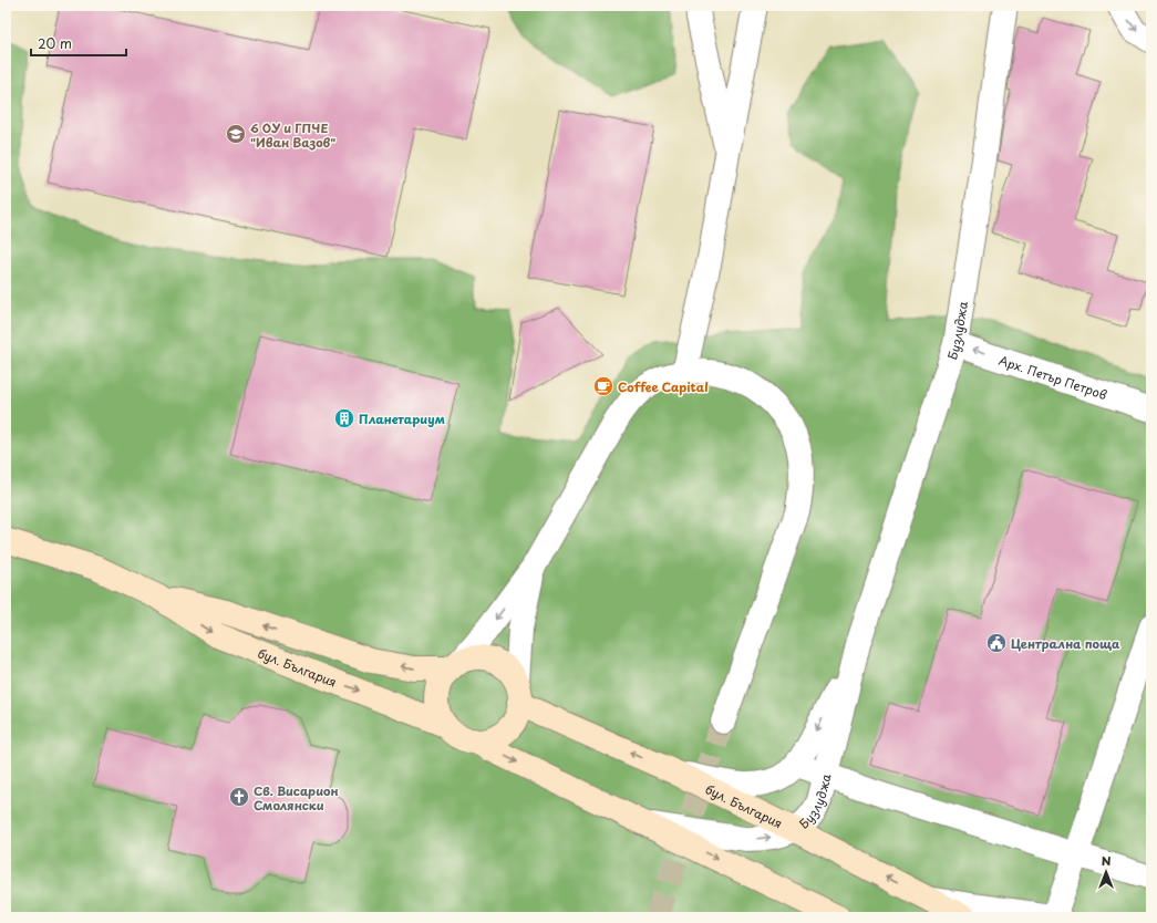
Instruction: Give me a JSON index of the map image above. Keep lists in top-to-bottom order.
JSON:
{
  "streets": {
    "street": ["Бузлуджа", "Арх. Петър Петров", "бул. България"]
  },
  "crossings": [
    ["Бузлуджа", "Арх. Петър Петров"],
    ["Бузлуджа", "бул. България"]
  ],
  "one_way": ["Арх. Петър Петров"],
  "places": {
    "school or university": ["6 ОУ и ГПЧЕ \"Иван Вазов\""],
    "cafe": ["Coffee Capital"],
    "building": ["Планетариум"],
    "public building": ["Централна поща"],
    "church": ["Св. Висарион Смолянски"]
  },
  "scale_bar": "20 m",
  "north": "top"
}
